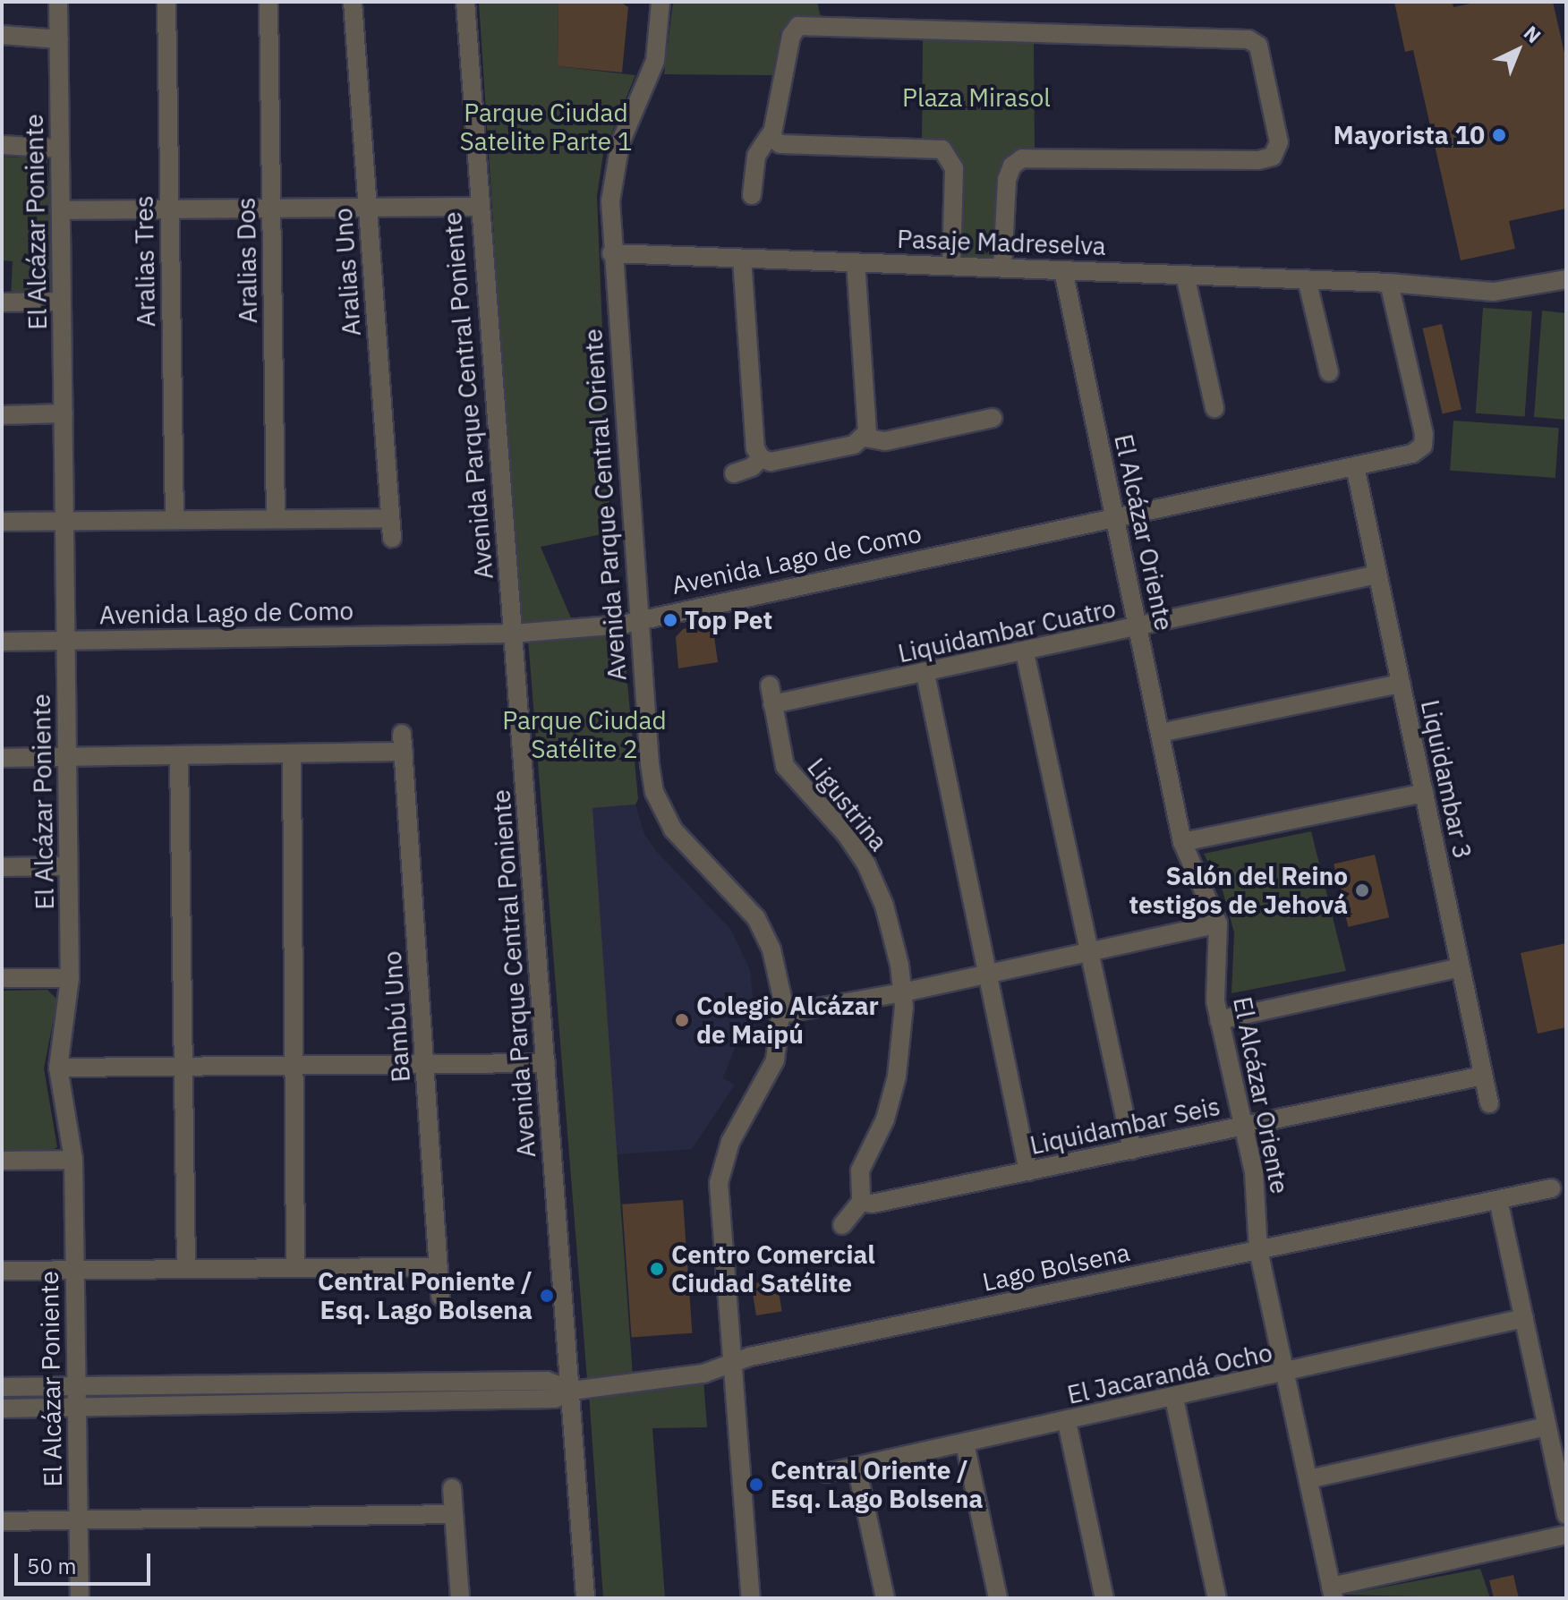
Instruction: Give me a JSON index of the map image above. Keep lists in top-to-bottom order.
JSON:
{
  "streets": {
    "street": [
      "El Alcázar Poniente",
      "Pasaje Madreselva",
      "Aralias Dos",
      "Aralias Tres",
      "Aralias Uno",
      "Avenida Parque Central Poniente",
      "Avenida Parque Central Oriente",
      "El Alcázar Oriente",
      "Avenida Lago de Como",
      "Liquidambar Cuatro",
      "Liquidambar 3",
      "Ligustrina",
      "Bambú Uno",
      "Liquidambar Seis",
      "Lago Bolsena",
      "El Jacarandá Ocho"
    ]
  },
  "crossings": [
    ["El Alcázar Poniente", "Avenida Lago de Como"],
    ["El Alcázar Poniente", "Lago Bolsena"],
    ["Pasaje Madreselva", "Avenida Parque Central Oriente"],
    ["Pasaje Madreselva", "El Alcázar Oriente"],
    ["Pasaje Madreselva", "Avenida Lago de Como"],
    ["Avenida Parque Central Poniente", "Avenida Lago de Como"],
    ["Avenida Parque Central Poniente", "Lago Bolsena"],
    ["Avenida Parque Central Oriente", "Avenida Lago de Como"],
    ["Avenida Parque Central Oriente", "Lago Bolsena"],
    ["El Alcázar Oriente", "Avenida Lago de Como"],
    ["El Alcázar Oriente", "Liquidambar Cuatro"],
    ["El Alcázar Oriente", "Liquidambar Seis"],
    ["El Alcázar Oriente", "Lago Bolsena"],
    ["El Alcázar Oriente", "El Jacarandá Ocho"],
    ["Avenida Lago de Como", "Liquidambar 3"],
    ["Liquidambar Cuatro", "Liquidambar 3"],
    ["Liquidambar Cuatro", "Ligustrina"],
    ["Liquidambar 3", "Liquidambar Seis"],
    ["Ligustrina", "Liquidambar Seis"]
  ],
  "parks": ["Plaza Mirasol", "Parque Ciudad Satelite Parte 1", "Parque Ciudad Satélite 2"],
  "places": [
    "Mayorista 10",
    "Top Pet",
    "Salón del Reino testigos de Jehová",
    "Colegio Alcázar de Maipú",
    "Centro Comercial Ciudad Satélite",
    "Central Poniente / Esq. Lago Bolsena",
    "Central Oriente / Esq. Lago Bolsena"
  ],
  "scale_bar": "50 m",
  "north": "top right"
}
